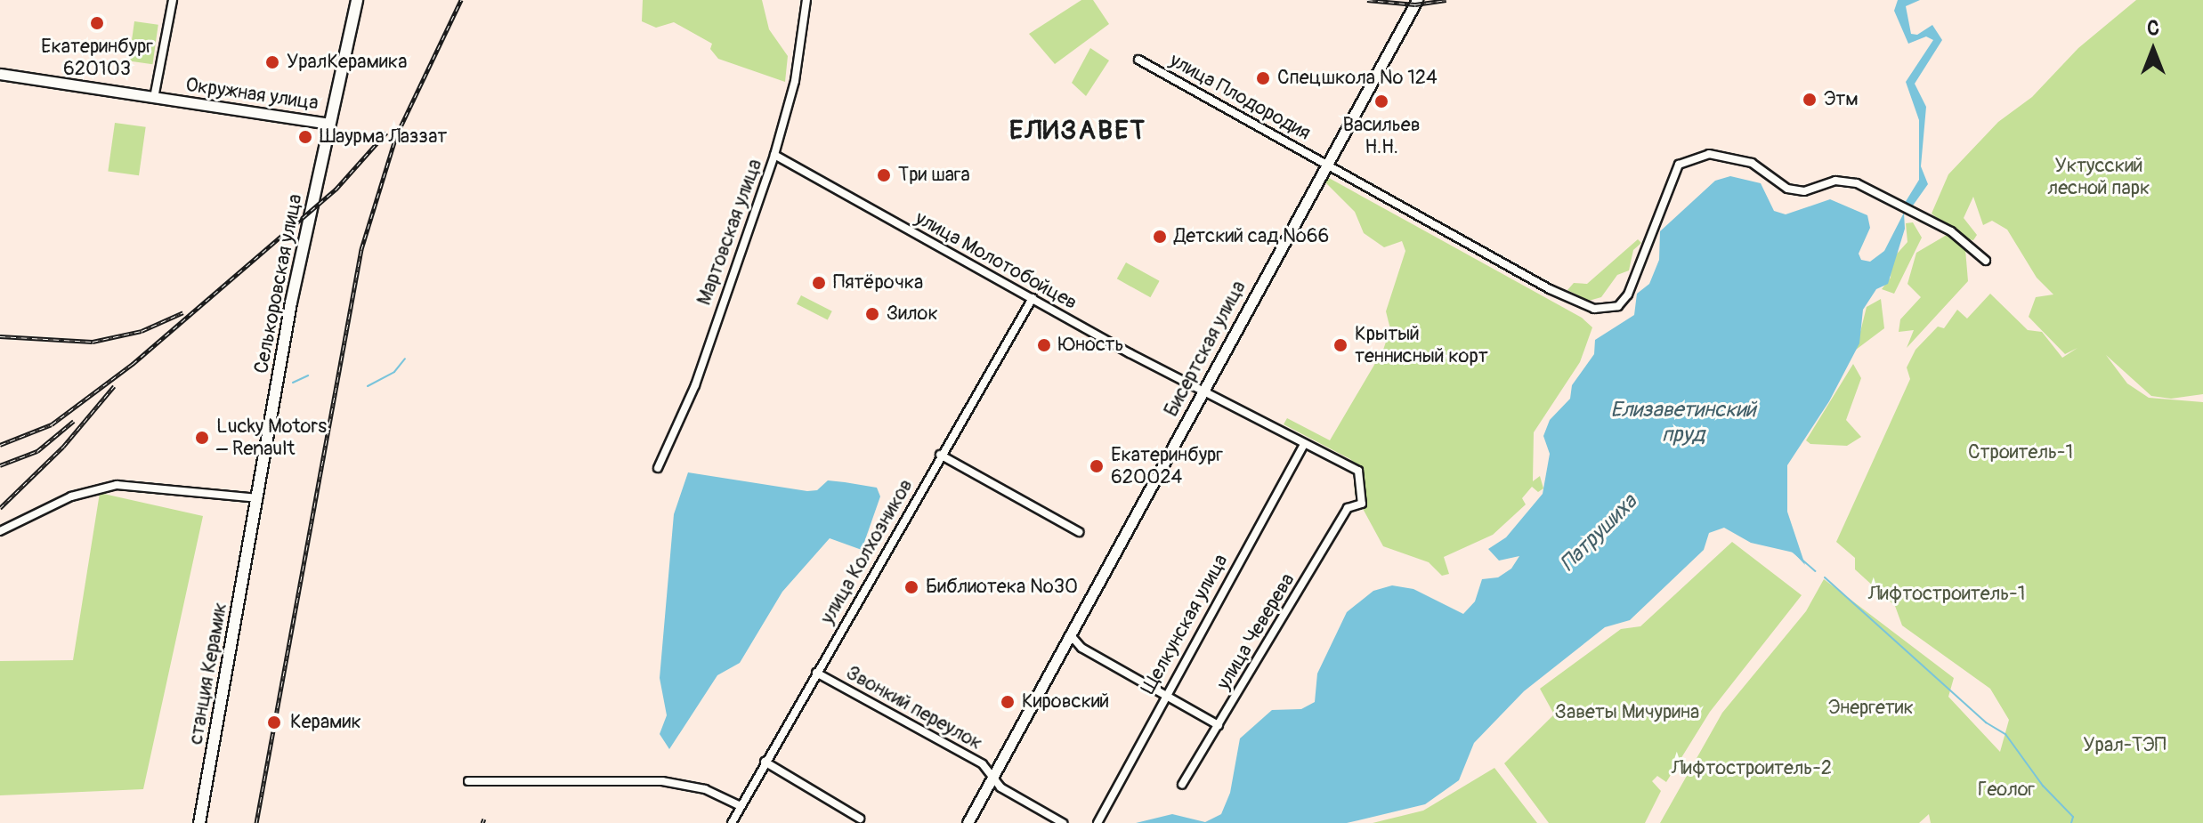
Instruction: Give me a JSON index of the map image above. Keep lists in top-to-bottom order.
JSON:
{
  "streets": {
    "main road": [
      "Окружная улица",
      "Селькоровская улица",
      "Бисертская улица",
      "станция Керамик"
    ],
    "street": [
      "улица Плодородия",
      "Мартовская улица",
      "улица Молотобойцев",
      "улица Колхозников",
      "Щелкунская улица",
      "улица Чеверева",
      "Звонкий переулок"
    ]
  },
  "crossings": [
    ["Окружная улица", "Селькоровская улица"],
    ["улица Плодородия", "Бисертская улица"],
    ["Мартовская улица", "улица Молотобойцев"],
    ["улица Молотобойцев", "Бисертская улица"],
    ["улица Молотобойцев", "улица Колхозников"],
    ["улица Молотобойцев", "Щелкунская улица"],
    ["улица Молотобойцев", "улица Чеверева"],
    ["Селькоровская улица", "станция Керамик"],
    ["Бисертская улица", "Звонкий переулок"],
    ["улица Колхозников", "Звонкий переулок"]
  ],
  "districts": ["ЕЛИЗАВЕТ"],
  "water": ["Елизаветинский пруд", "Патрушиха"],
  "parks": [
    "Уктусский лесной парк",
    "Строитель-1",
    "Лифтостроитель-1",
    "Энергетик",
    "Заветы Мичурина",
    "Урал-ТЭП",
    "Лифтостроитель-2",
    "Геолог"
  ],
  "places": [
    "Екатеринбург 620103",
    "УралКерамика",
    "Спецшкола № 124",
    "Этм",
    "Васильев Н.Н.",
    "Шаурма Лаззат",
    "Три шага",
    "Детский сад №66",
    "Пятёрочка",
    "Зилок",
    "Юность",
    "Крытый теннисный корт",
    "Lucky Motors – Renault",
    "Екатеринбург 620024",
    "Библиотека №30",
    "Кировский",
    "Керамик"
  ],
  "north": "top"
}
